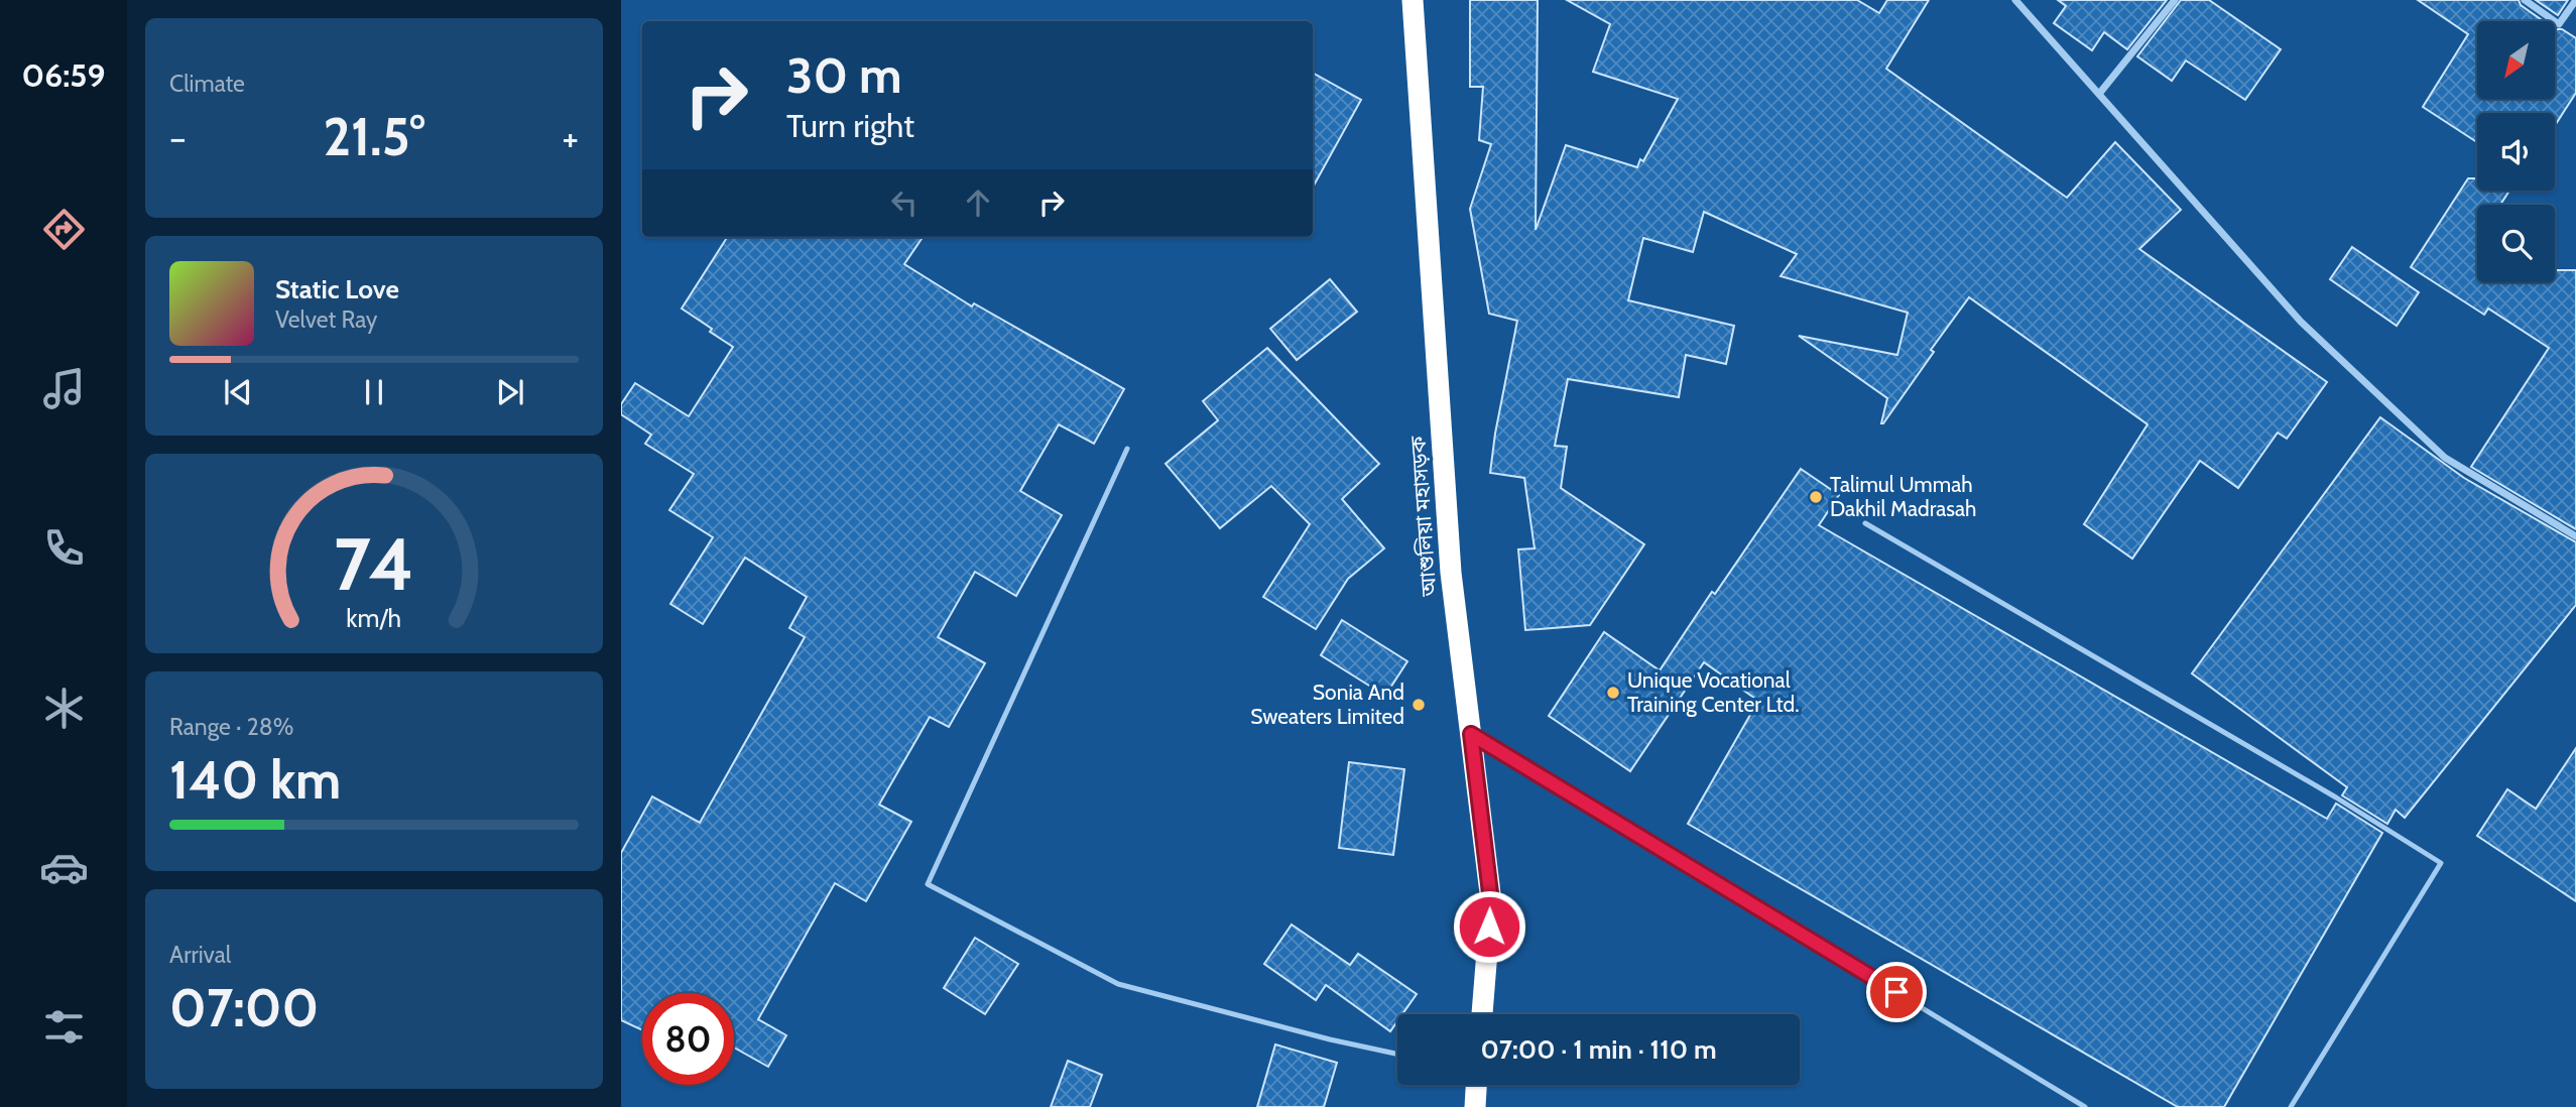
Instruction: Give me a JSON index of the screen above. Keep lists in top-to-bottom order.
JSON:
{
  "streets": {
    "highway": ["আশুলিয়া মহাসড়ক"]
  },
  "places": ["Talimul Ummah Dakhil Madrasah", "Unique Vocational Training Center Ltd.", "Sonia And Sweaters Limited"],
  "north": "bottom left",
  "page": {
    "tabs": "06:59",
    "tile": [
      "Climate",
      ["Range · 28%", "140 km"],
      ["Arrival", "07:00"]
    ],
    "turn": ["30 m", "Turn right"],
    "heat": ["−", "21.5°", "+"],
    "song": ["Static Love", "Velvet Ray"],
    "limit": "80",
    "trip": "07:00 · 1 min · 110 m",
    "gauge": ["74", "km/h"]
  }
}
